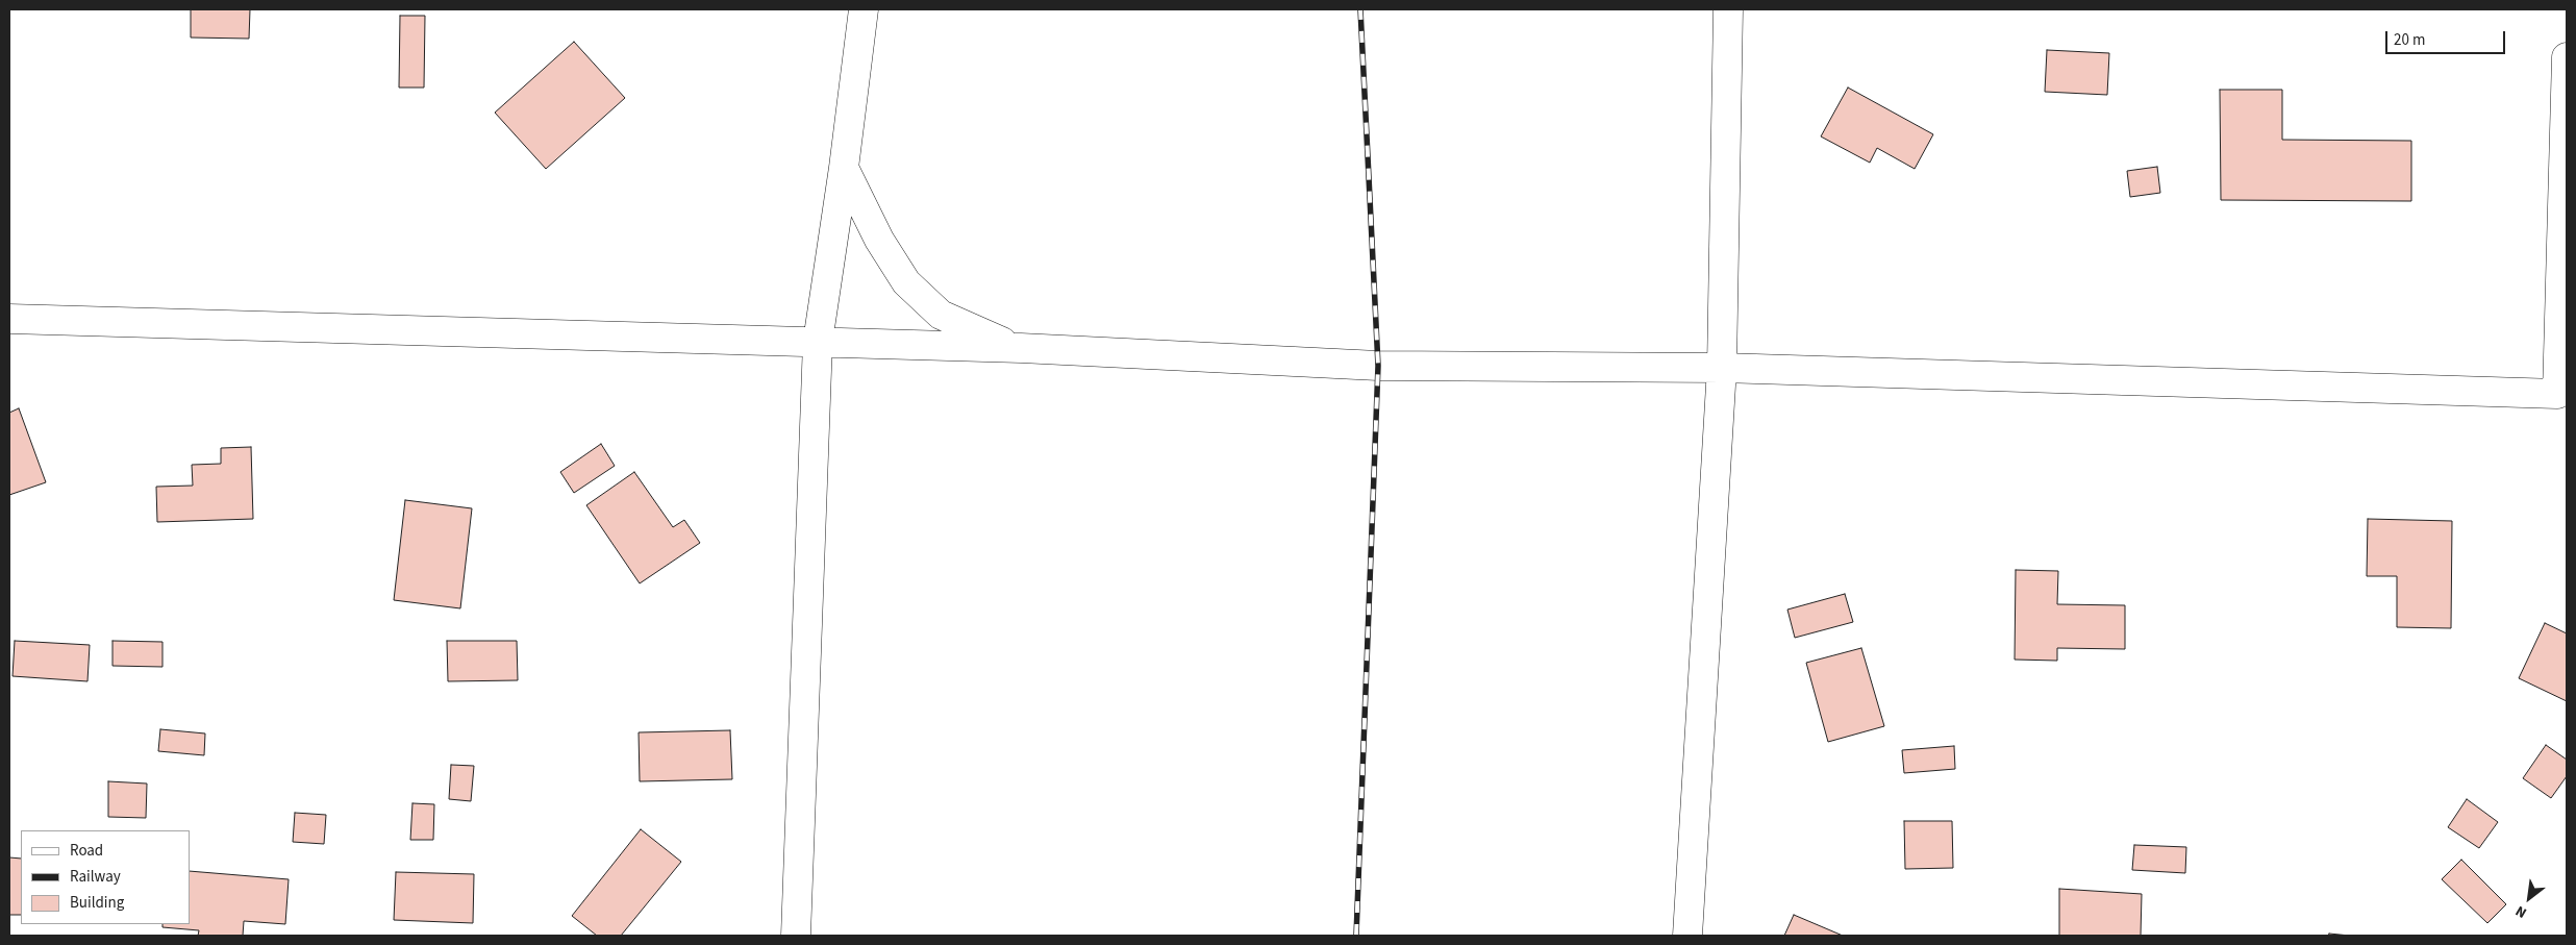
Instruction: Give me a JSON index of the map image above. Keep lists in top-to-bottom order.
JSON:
{
  "legend": ["Road", "Railway", "Building"],
  "scale_bar": "20 m",
  "north": "bottom left"
}
